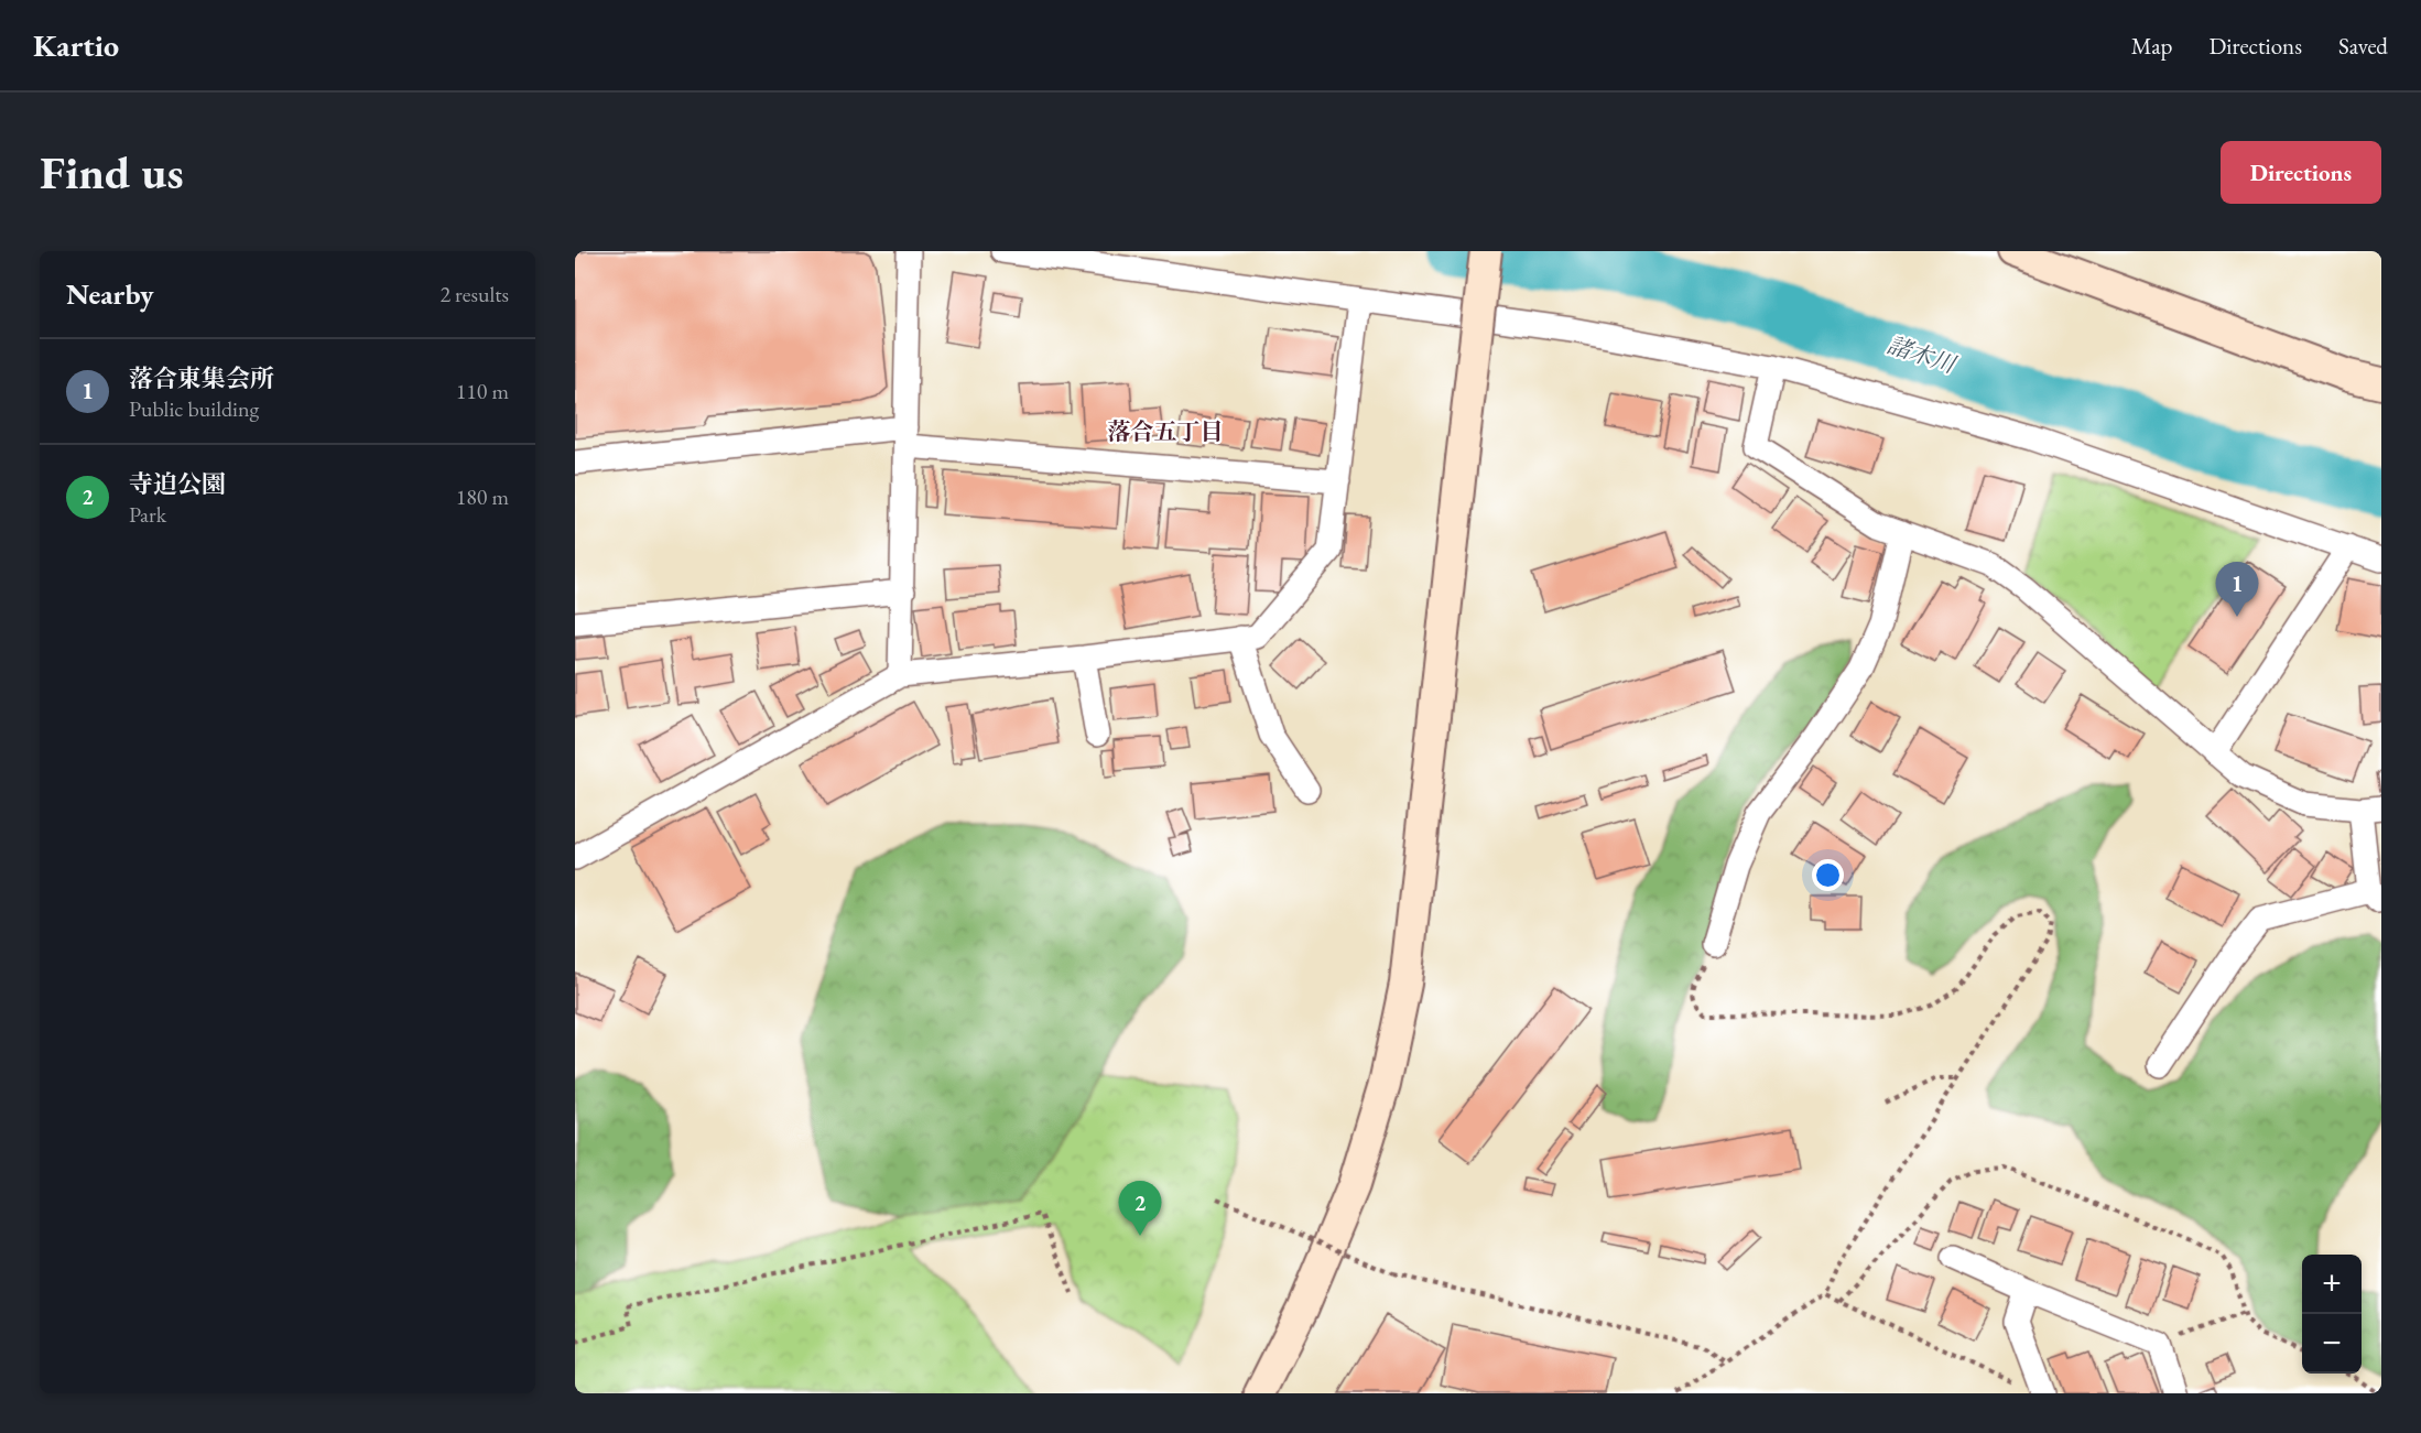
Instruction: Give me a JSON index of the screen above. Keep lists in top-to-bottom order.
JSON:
{
  "districts": ["落合五丁目"],
  "water": ["諸木川"],
  "page": {
    "header": "Kartio",
    "nav": ["Map", "Directions", "Saved"],
    "buttons": "Directions",
    "title": "Find us",
    "heading": ["Nearby", "2 results"],
    "list": [
      {
        "mark": "1",
        "name": "落合東集会所",
        "note": "Public building",
        "value": "110 m"
      },
      {
        "mark": "2",
        "name": "寺迫公園",
        "note": "Park",
        "value": "180 m"
      }
    ],
    "pins": ["1", "2"],
    "map_buttons": ["+", "−"]
  }
}
